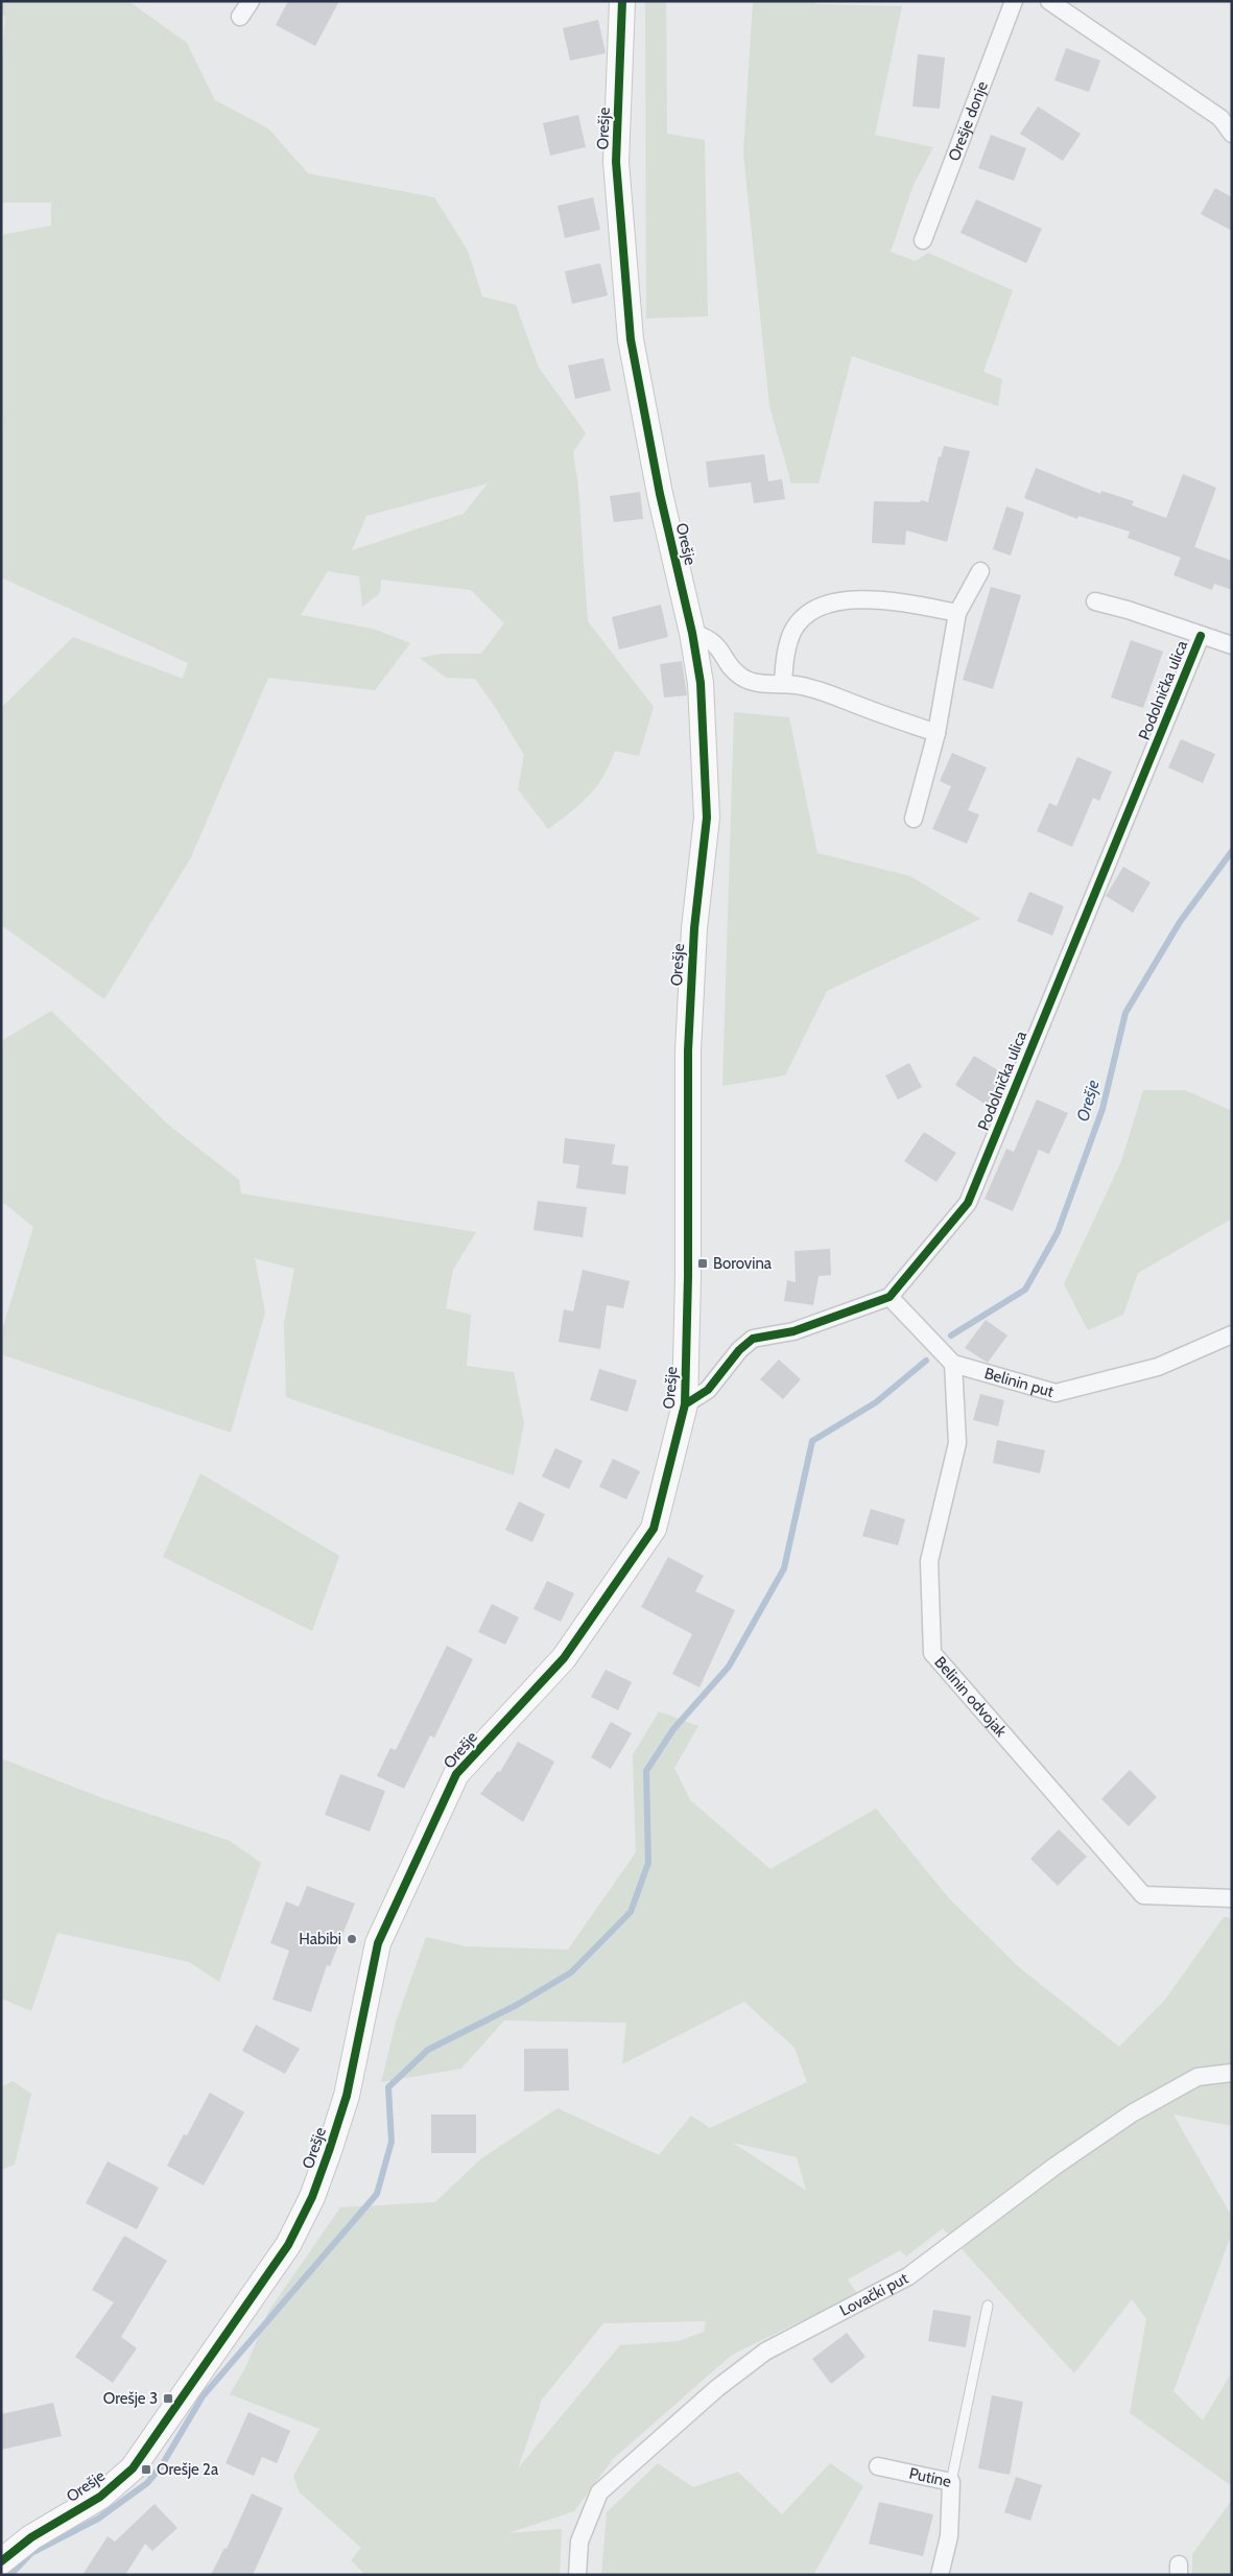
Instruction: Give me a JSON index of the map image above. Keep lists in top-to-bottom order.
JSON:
{
  "streets": {
    "street": [
      "Orešje donje",
      "Orešje",
      "Podolnička ulica",
      "Belinin put",
      "Belinin odvojak",
      "Lovački put",
      "Putine"
    ]
  },
  "crossings": [
    ["Belinin put", "Belinin odvojak"]
  ],
  "water": ["Orešje"],
  "places": {
    "transit": ["Borovina", "Orešje 3", "Orešje 2a"],
    "other": ["Habibi"]
  }
}
